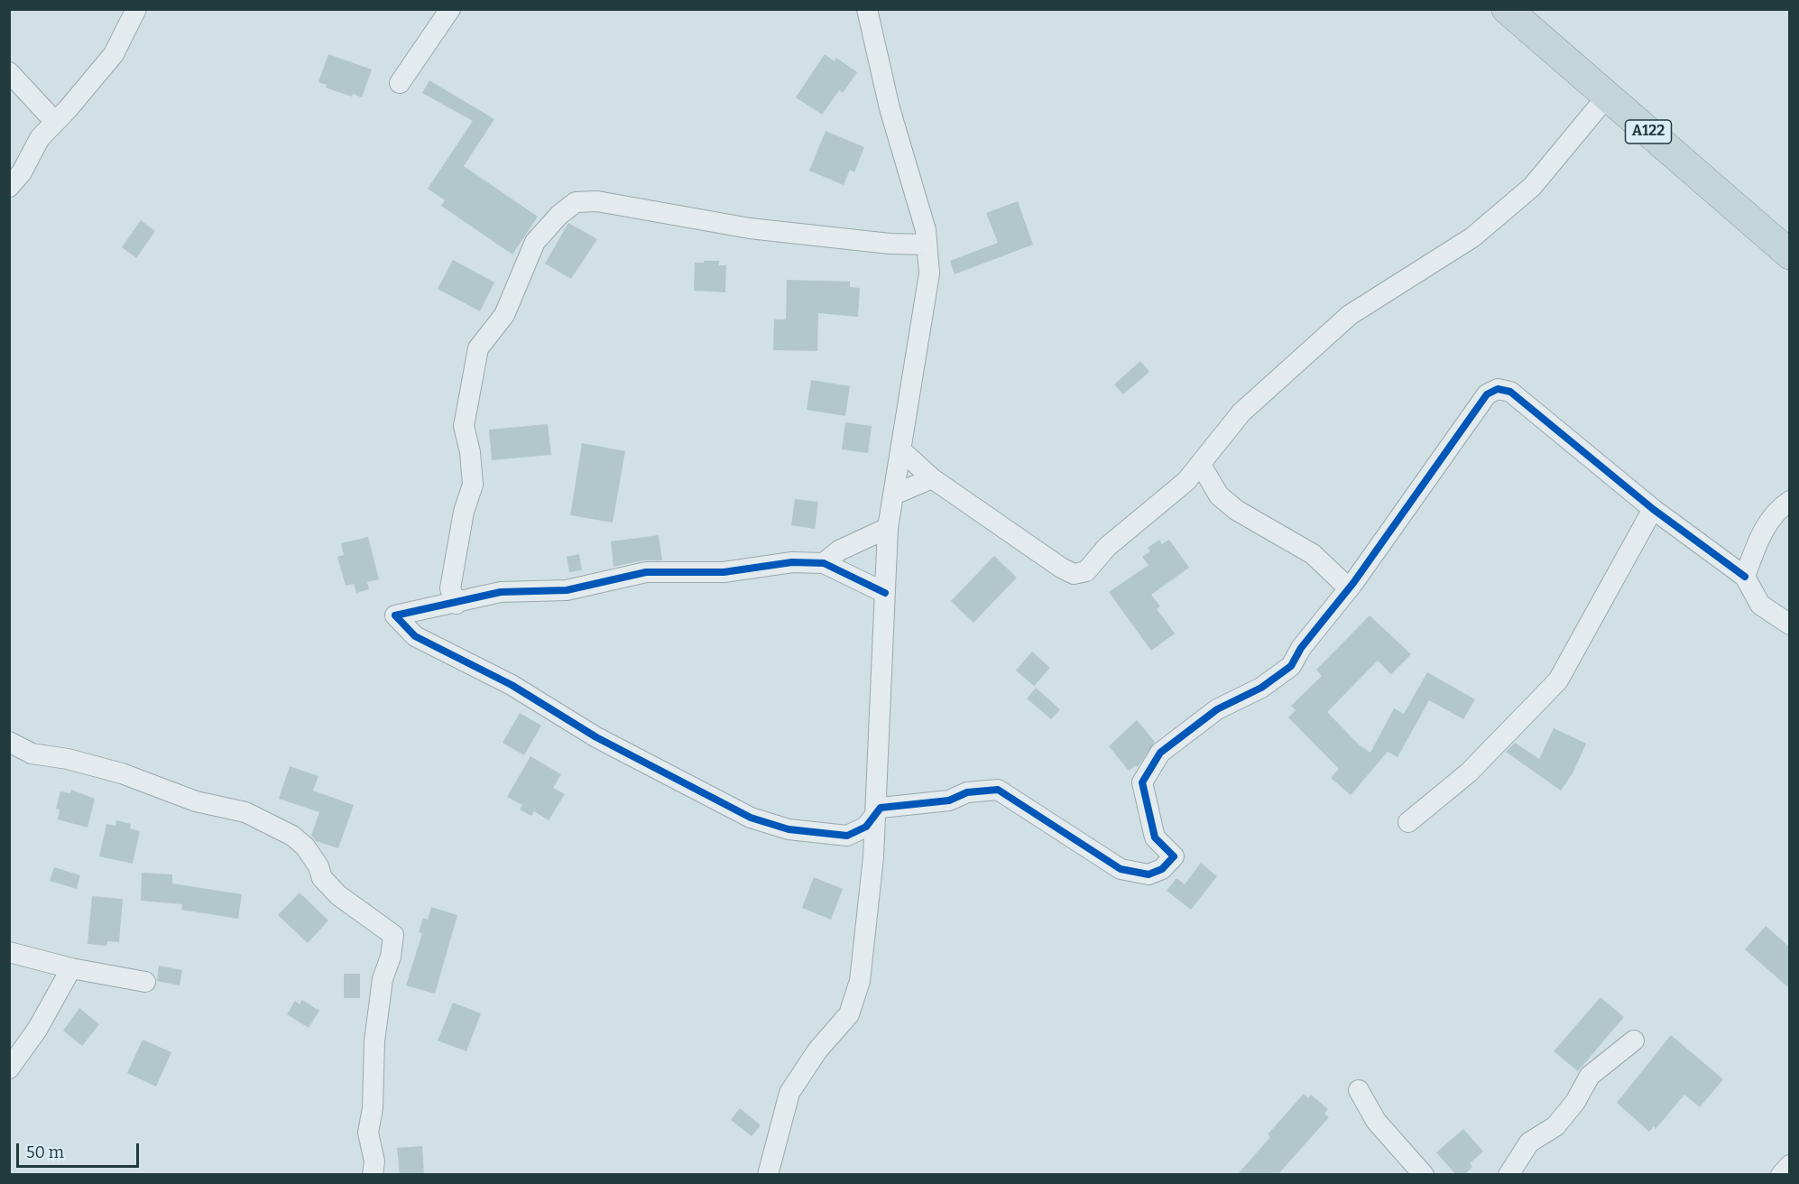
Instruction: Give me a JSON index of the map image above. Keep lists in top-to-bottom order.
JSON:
{
  "streets": {
    "highway": ["A122"]
  },
  "scale_bar": "50 m"
}
